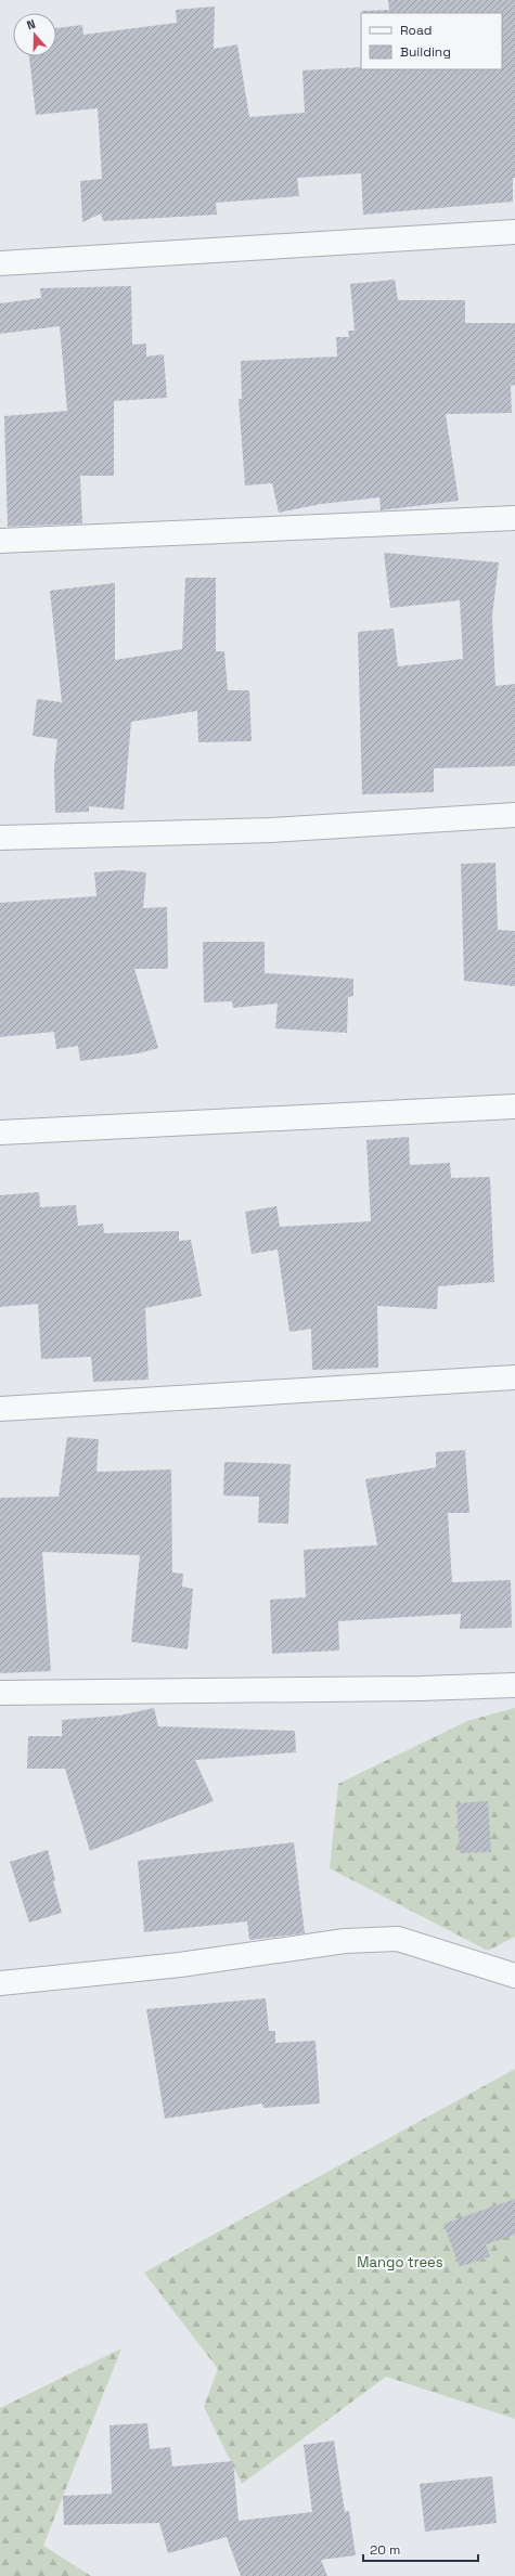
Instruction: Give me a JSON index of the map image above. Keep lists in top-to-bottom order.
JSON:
{
  "parks": ["Mango trees"],
  "legend": ["Road", "Building"],
  "scale_bar": "20 m",
  "north": "top"
}
